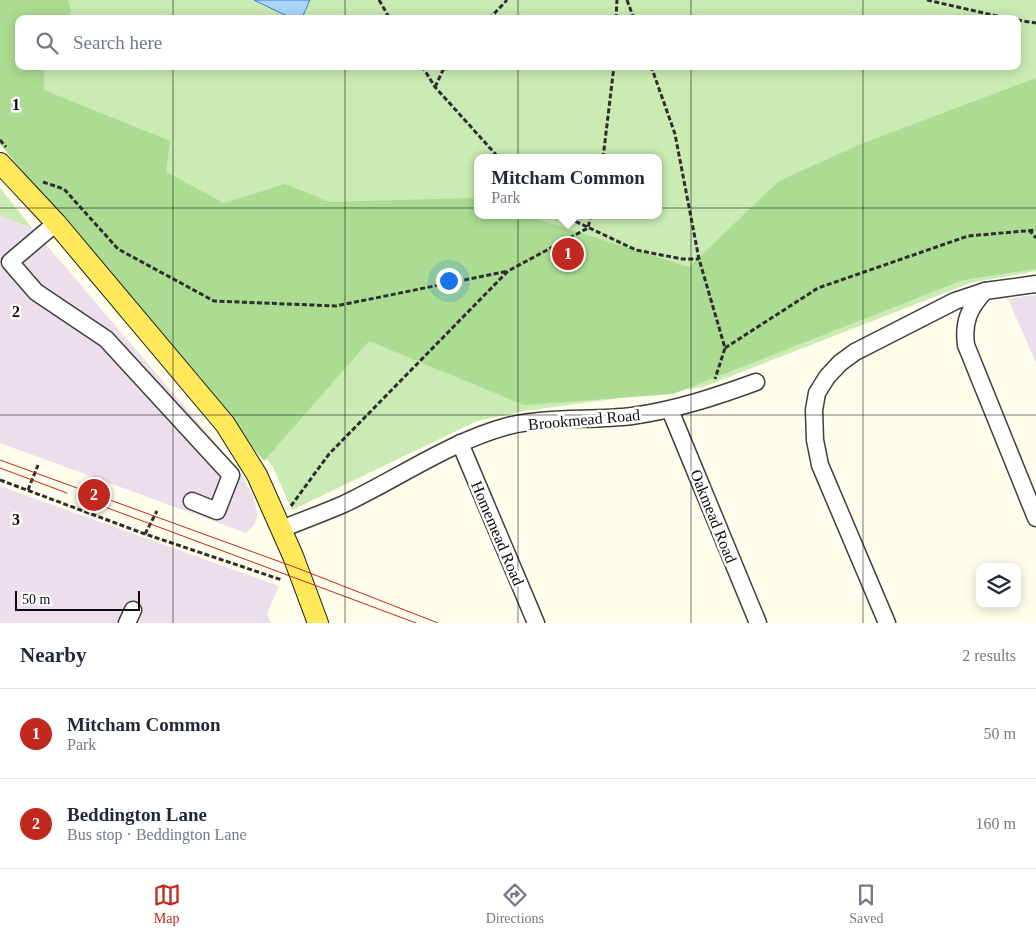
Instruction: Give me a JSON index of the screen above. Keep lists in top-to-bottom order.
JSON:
{
  "streets": {
    "street": ["Brookmead Road", "Oakmead Road", "Homemead Road"]
  },
  "crossings": [
    ["Brookmead Road", "Oakmead Road"],
    ["Brookmead Road", "Homemead Road"]
  ],
  "scale_bar": "50 m",
  "page": {
    "search": "Search here",
    "popup": ["Mitcham Common", "Park"],
    "pins": ["1", "2"],
    "scale": "50 m",
    "heading": ["Nearby", "2 results"],
    "list": [
      {
        "mark": "1",
        "name": "Mitcham Common",
        "note": "Park",
        "value": "50 m"
      },
      {
        "mark": "2",
        "name": "Beddington Lane",
        "note": "Bus stop · Beddington Lane",
        "value": "160 m"
      }
    ],
    "nav": ["Map", "Directions", "Saved"]
  },
  "grid": {
    "rows": ["1", "2", "3"]
  }
}
